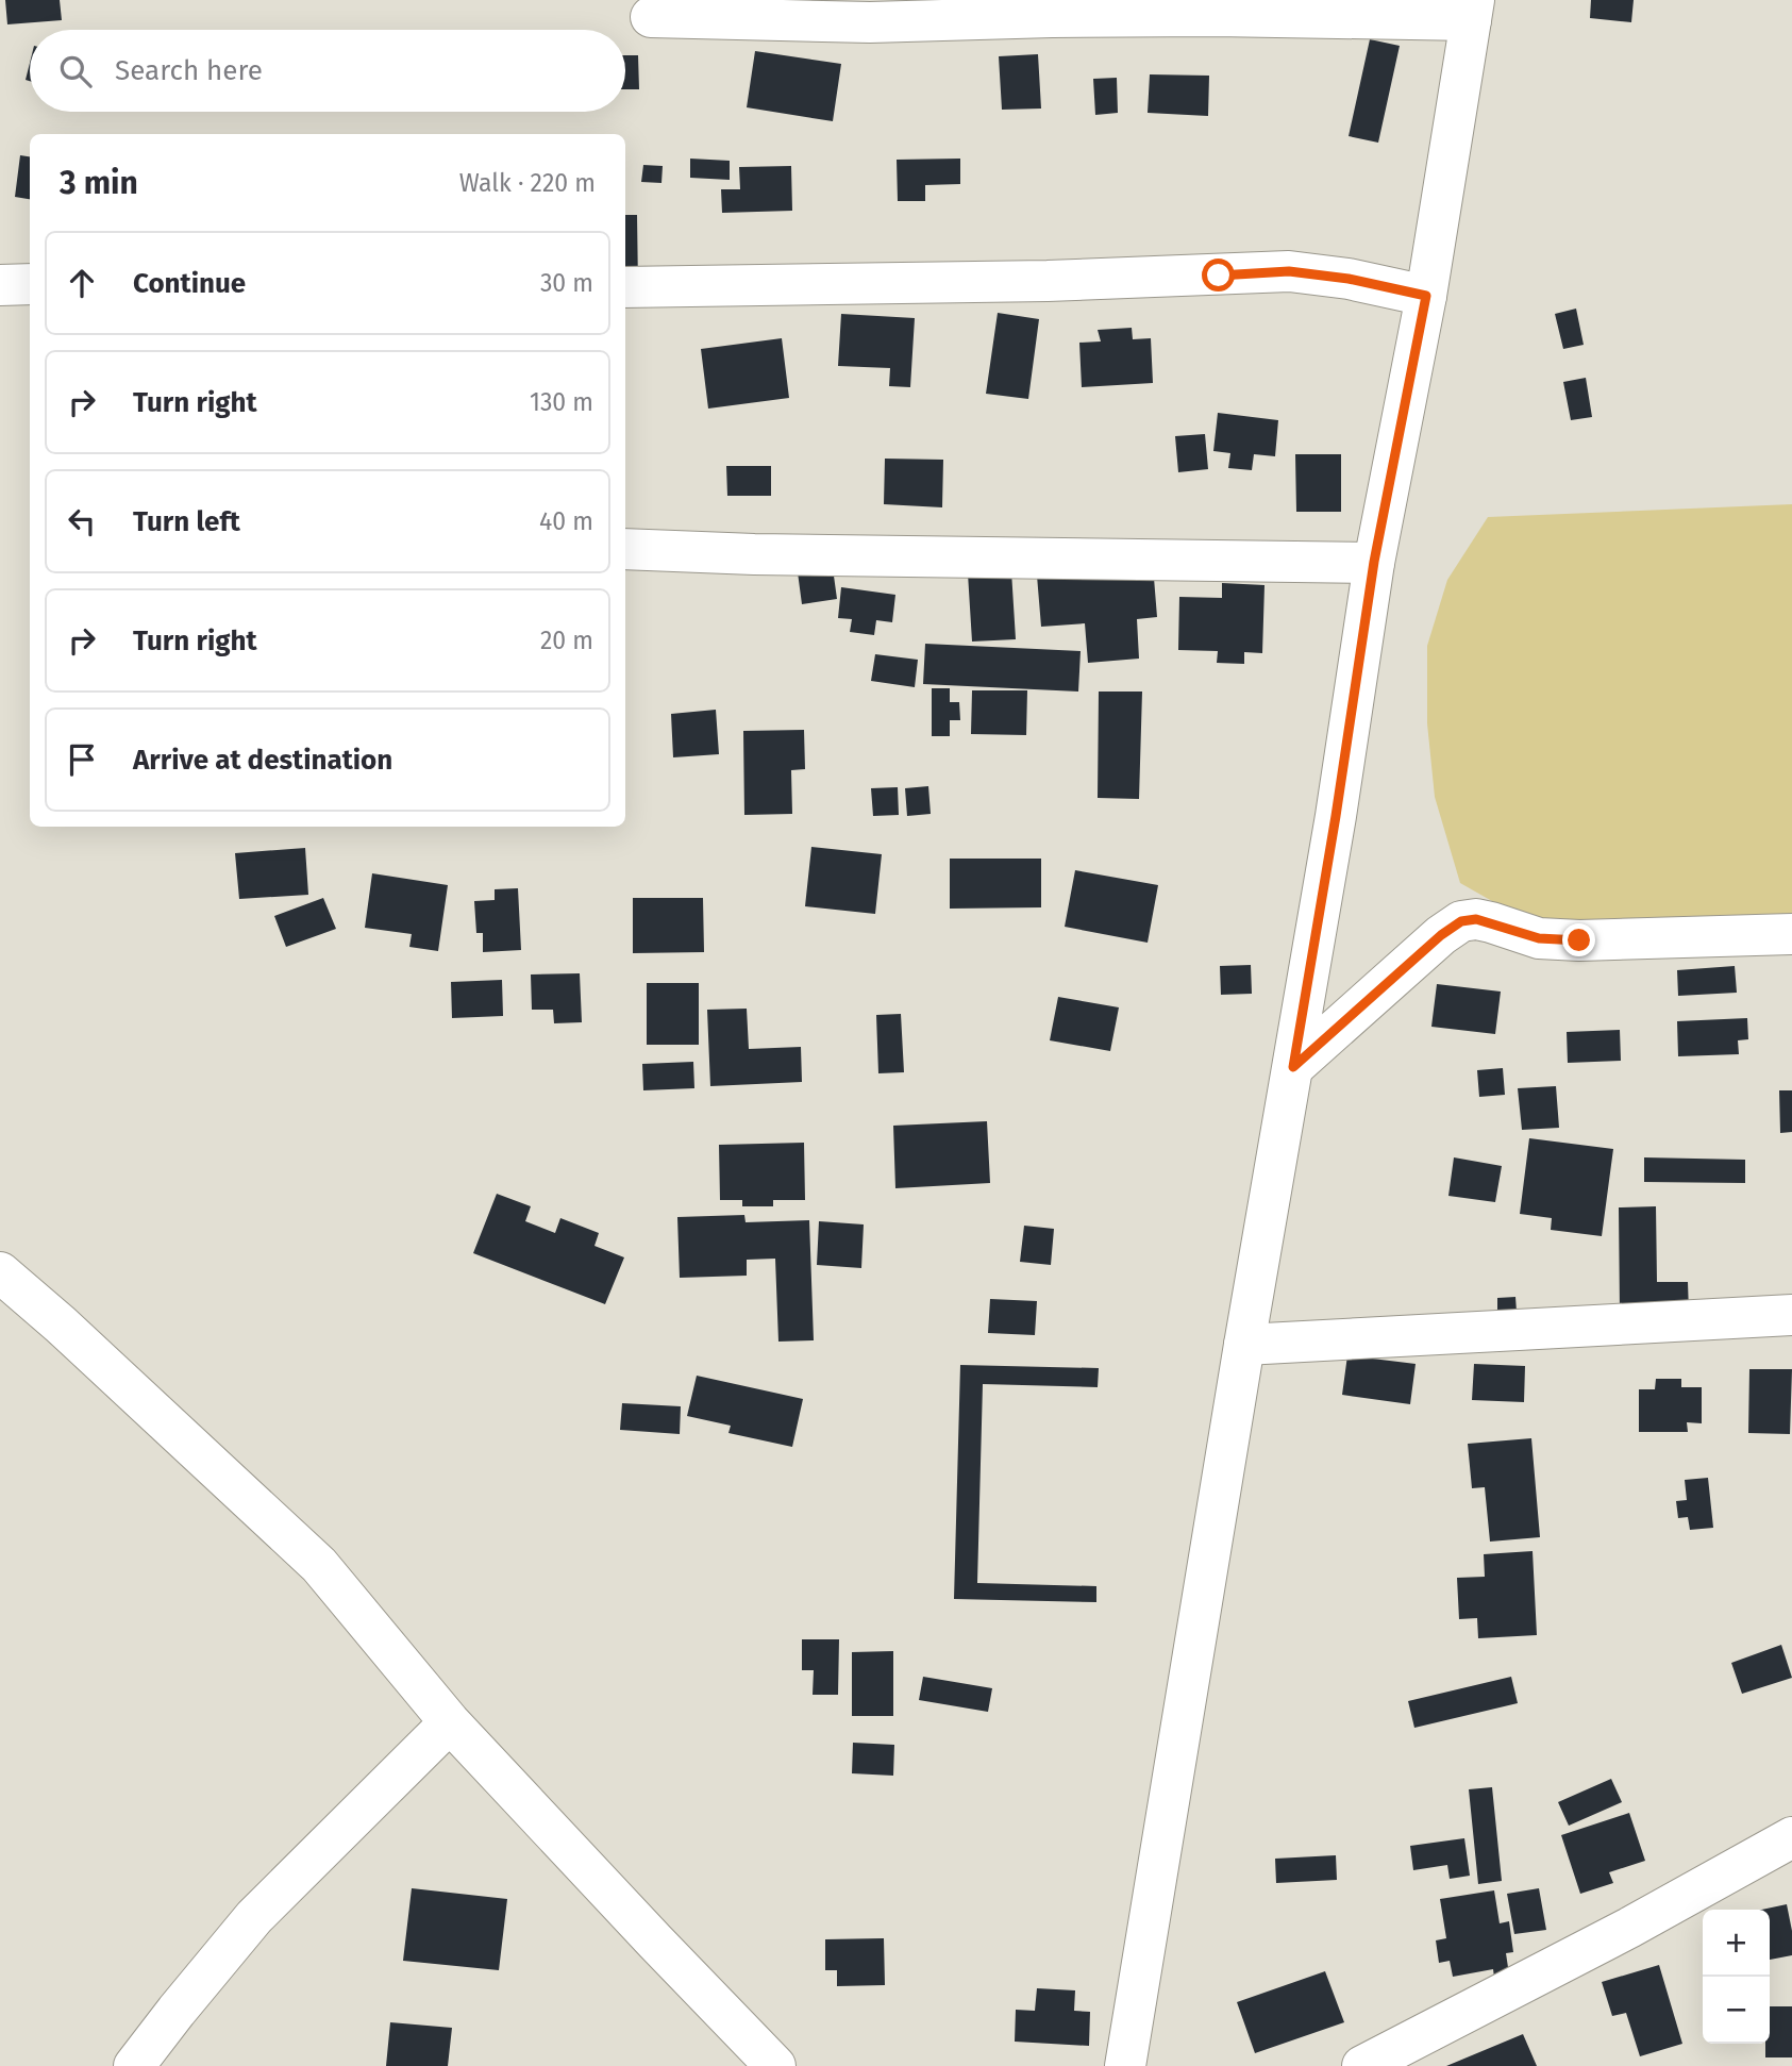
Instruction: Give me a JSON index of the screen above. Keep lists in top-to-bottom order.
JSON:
{
  "page": {
    "search": "Search here",
    "heading": ["3 min", "Walk · 220 m"],
    "list": [
      ["Continue", "30 m"],
      ["Turn right", "130 m"],
      ["Turn left", "40 m"],
      ["Turn right", "20 m"],
      "Arrive at destination"
    ],
    "map_buttons": ["+", "−"]
  }
}
